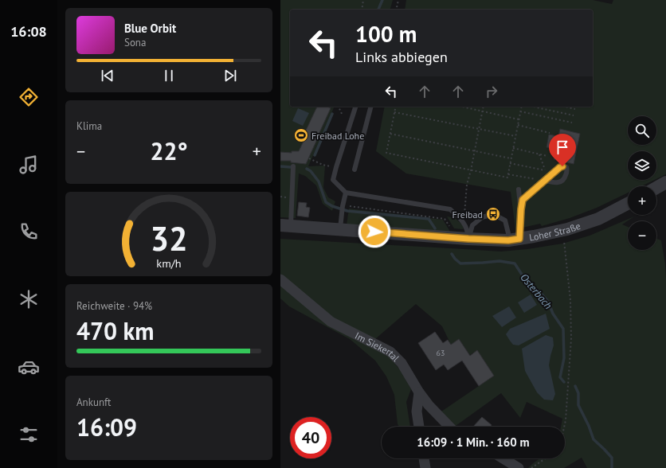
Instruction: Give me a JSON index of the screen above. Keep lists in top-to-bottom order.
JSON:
{
  "streets": {
    "street": ["Loher Straße", "Im Siekertal"]
  },
  "water": ["Osterbach"],
  "places": {
    "sports": ["Freibad Lohe"],
    "bus stop": ["Freibad"]
  },
  "house_numbers": ["63"],
  "page": {
    "tabs": "16:08",
    "turn": ["100 m", "Links abbiegen"],
    "song": ["Blue Orbit", "Sona"],
    "tile": [
      "Klima",
      ["Reichweite · 94%", "470 km"],
      ["Ankunft", "16:09"]
    ],
    "map_buttons": ["+", "−"],
    "heat": ["−", "22°", "+"],
    "limit": "40",
    "trip": "16:09 · 1 Min. · 160 m",
    "gauge": ["32", "km/h"]
  }
}
